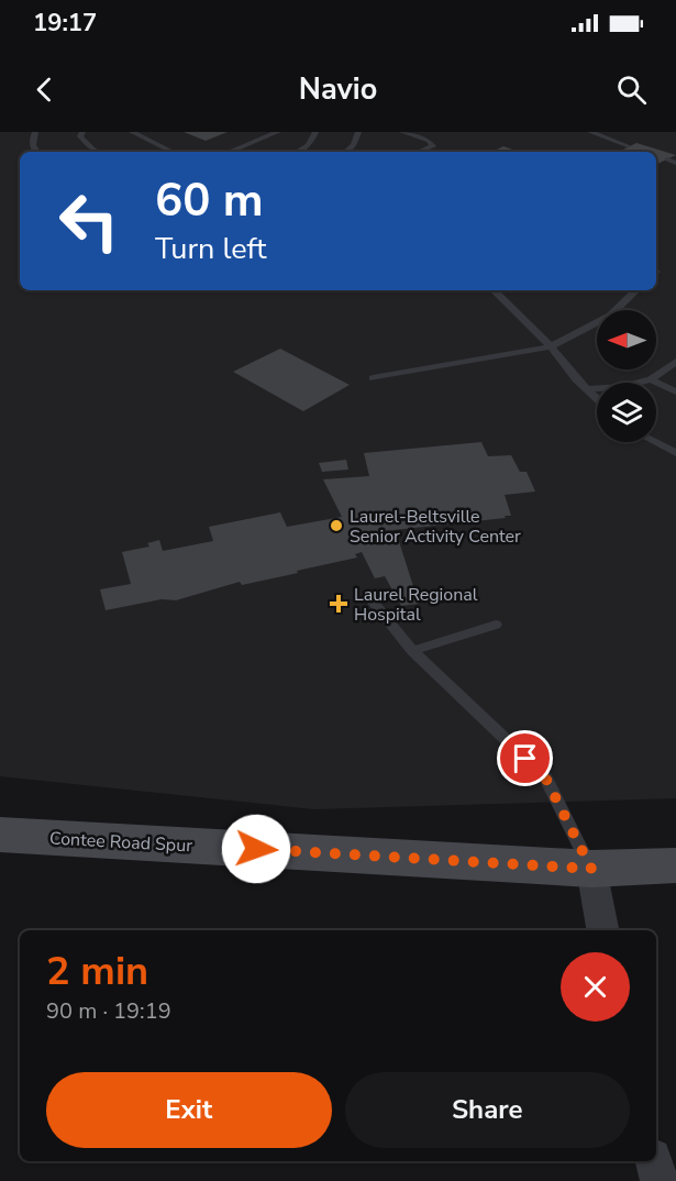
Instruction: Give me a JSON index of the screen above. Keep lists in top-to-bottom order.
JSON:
{
  "streets": {
    "street": ["Contee Road Spur"]
  },
  "places": {
    "other": ["Laurel-Beltsville Senior Activity Center"],
    "health": ["Laurel Regional Hospital"]
  },
  "north": "left",
  "page": {
    "status": "19:17",
    "header": "Navio",
    "turn": ["60 m", "Turn left"],
    "heading": ["2 min", "90 m · 19:19"],
    "buttons": ["Exit", "Share"]
  }
}
